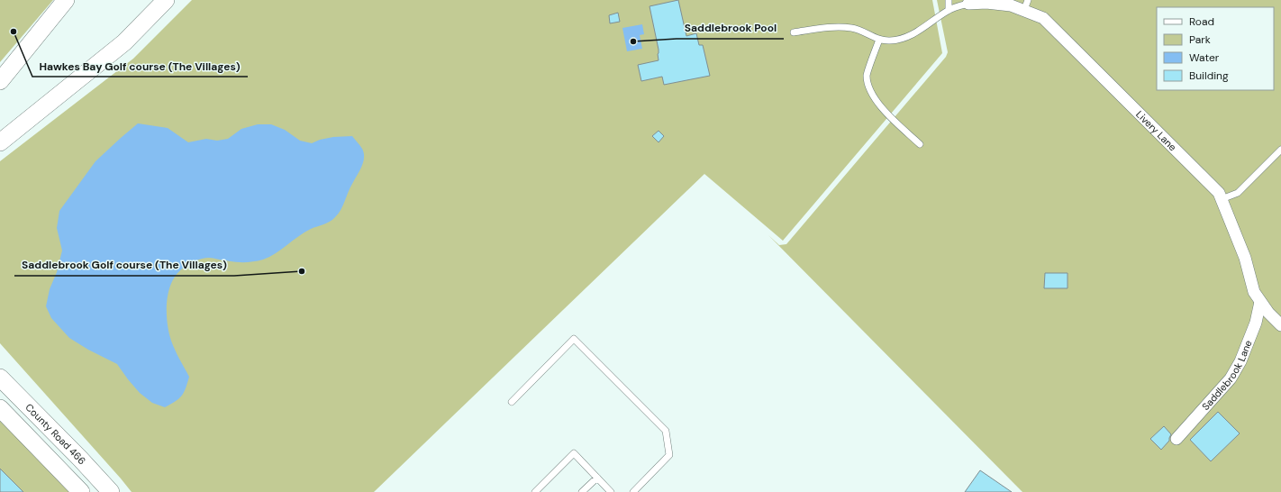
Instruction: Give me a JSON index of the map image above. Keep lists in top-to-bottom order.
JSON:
{
  "streets": {
    "main road": ["County Road 466"],
    "street": ["Livery Lane", "Saddlebrook Lane"]
  },
  "crossings": [
    ["Livery Lane", "Saddlebrook Lane"]
  ],
  "places": ["Hawkes Bay Golf course (The Villages)", "Saddlebrook Pool", "Saddlebrook Golf course (The Villages)"],
  "legend": [
    "Road",
    "Park",
    "Water",
    "Building"
  ]
}
